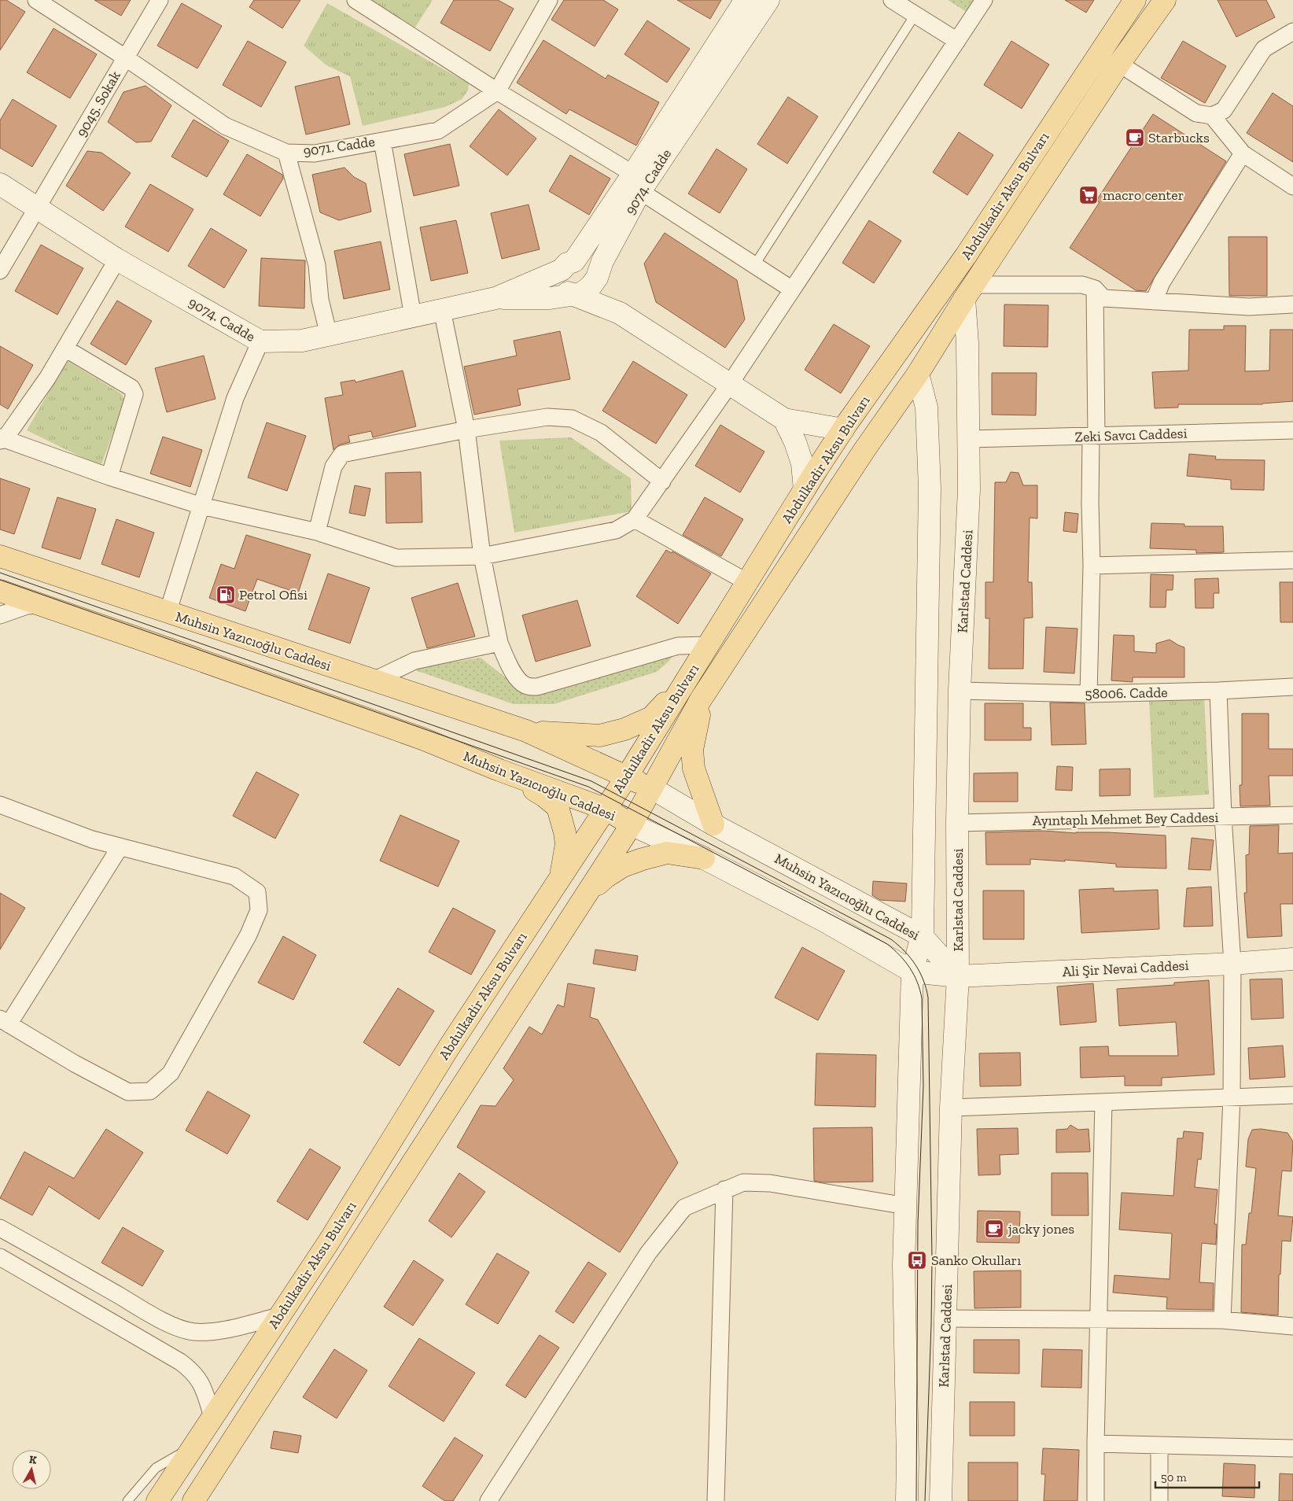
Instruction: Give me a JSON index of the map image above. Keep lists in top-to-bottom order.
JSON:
{
  "streets": {
    "main road": ["Abdulkadir Aksu Bulvarı", "Muhsin Yazıcıoğlu Caddesi"],
    "street": [
      "9045. Sokak",
      "9071. Cadde",
      "9074. Cadde",
      "Zeki Savcı Caddesi",
      "Karlstad Caddesi",
      "58006. Cadde",
      "Ayıntaplı Mehmet Bey Caddesi",
      "Ali Şir Nevai Caddesi"
    ]
  },
  "crossings": [
    ["9045. Sokak", "9071. Cadde"],
    ["9045. Sokak", "9074. Cadde"],
    ["Abdulkadir Aksu Bulvarı", "Karlstad Caddesi"],
    ["Abdulkadir Aksu Bulvarı", "Muhsin Yazıcıoğlu Caddesi"],
    ["Zeki Savcı Caddesi", "Karlstad Caddesi"],
    ["Karlstad Caddesi", "Muhsin Yazıcıoğlu Caddesi"],
    ["Karlstad Caddesi", "58006. Cadde"],
    ["Karlstad Caddesi", "Ayıntaplı Mehmet Bey Caddesi"],
    ["Karlstad Caddesi", "Ali Şir Nevai Caddesi"],
    ["Muhsin Yazıcıoğlu Caddesi", "Ali Şir Nevai Caddesi"]
  ],
  "places": {
    "cafe": ["Starbucks", "jacky jones"],
    "supermarket": ["macro center"],
    "fuel station": ["Petrol Ofisi"],
    "bus stop": ["Sanko Okulları"]
  },
  "scale_bar": "50 m",
  "north": "top"
}
